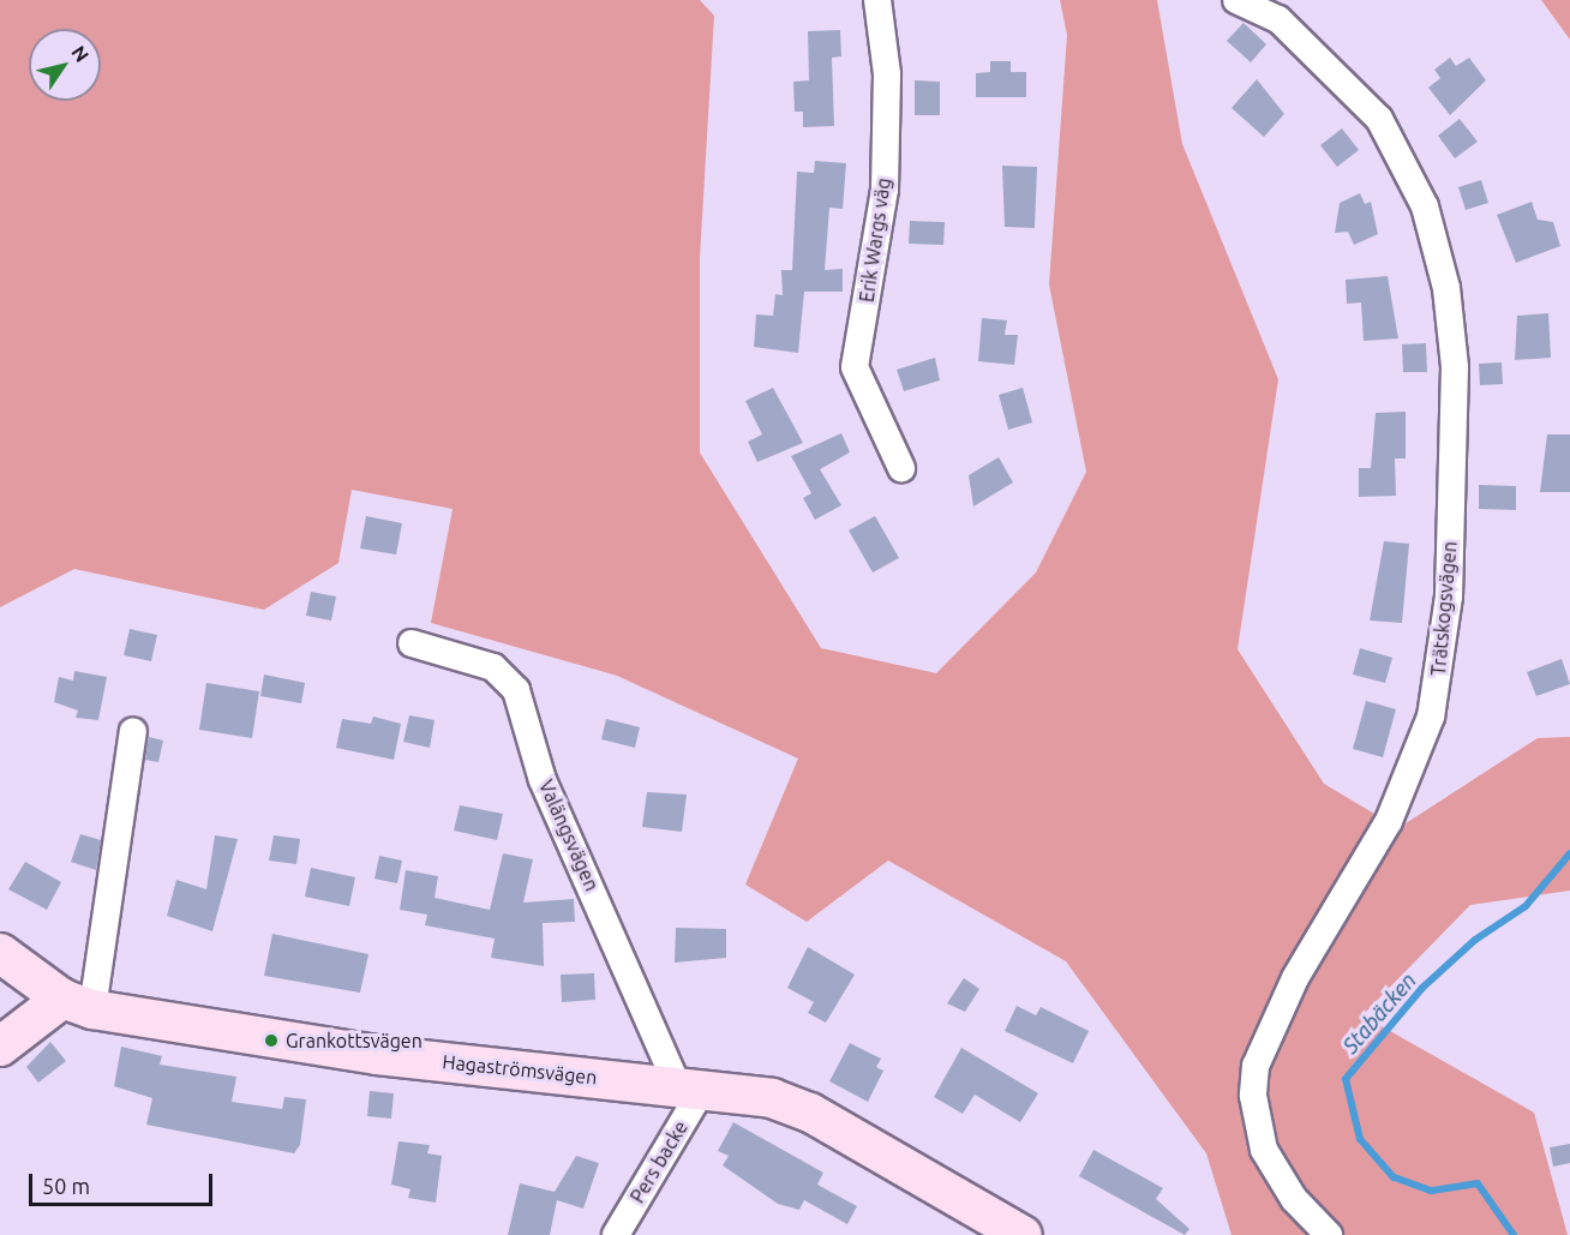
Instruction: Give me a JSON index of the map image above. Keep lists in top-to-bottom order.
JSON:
{
  "streets": {
    "street": [
      "Erik Wargs väg",
      "Trätskogsvägen",
      "Valängsvägen",
      "Hagaströmsvägen",
      "Pers backe"
    ]
  },
  "crossings": [
    ["Valängsvägen", "Hagaströmsvägen"],
    ["Valängsvägen", "Pers backe"],
    ["Hagaströmsvägen", "Pers backe"]
  ],
  "water": ["Stabäcken"],
  "places": ["Grankottsvägen"],
  "scale_bar": "50 m",
  "north": "top right"
}
